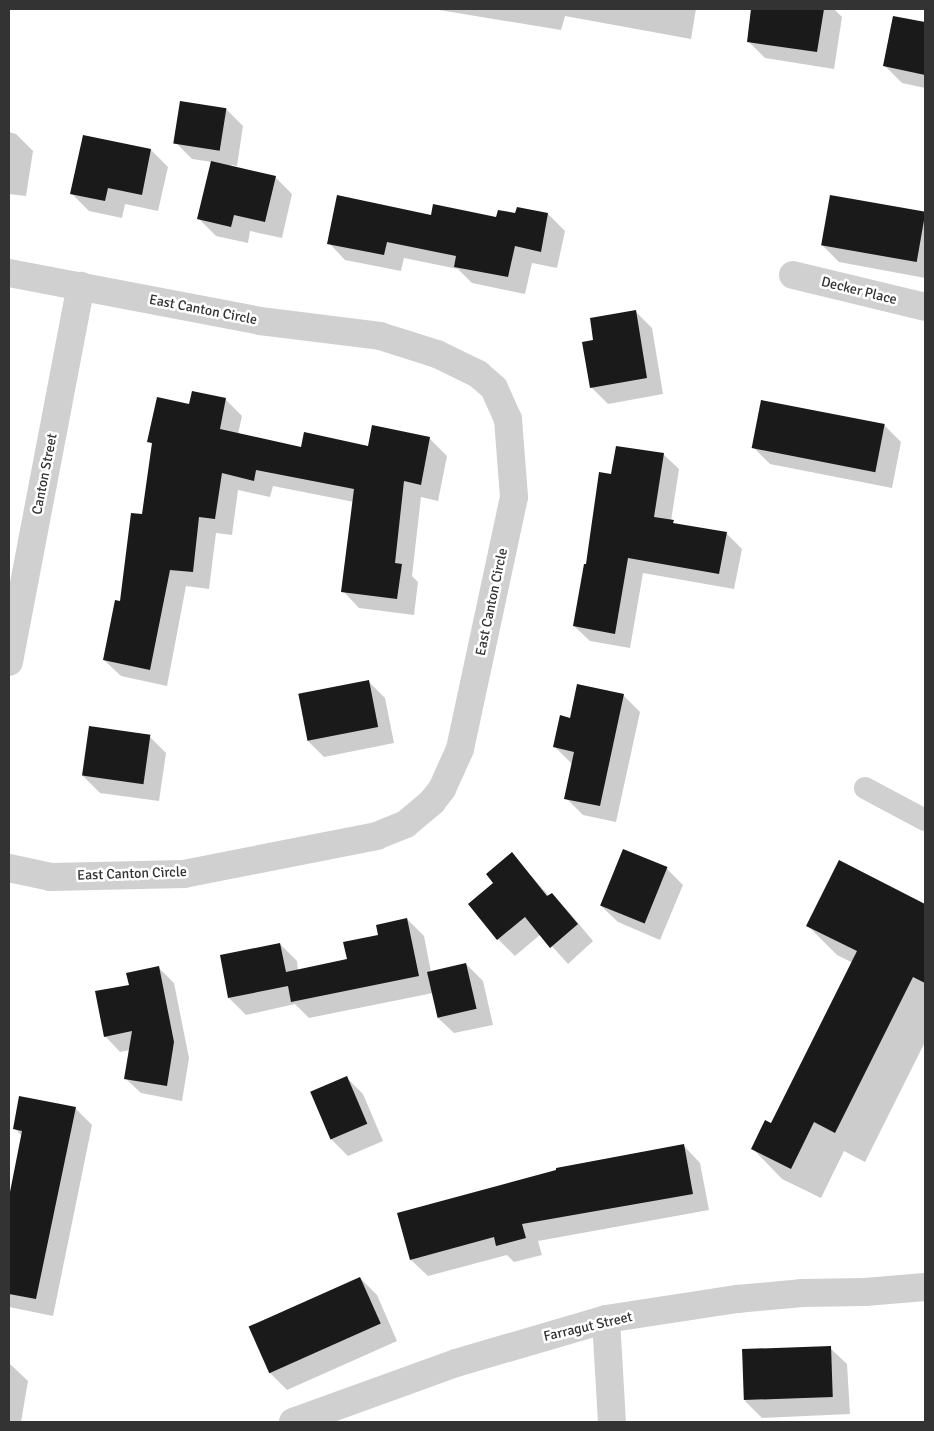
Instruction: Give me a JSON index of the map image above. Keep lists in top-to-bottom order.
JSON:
{
  "streets": {
    "street": [
      "Decker Place",
      "East Canton Circle",
      "Canton Street",
      "Farragut Street"
    ]
  },
  "crossings": [
    ["East Canton Circle", "Canton Street"]
  ]
}
